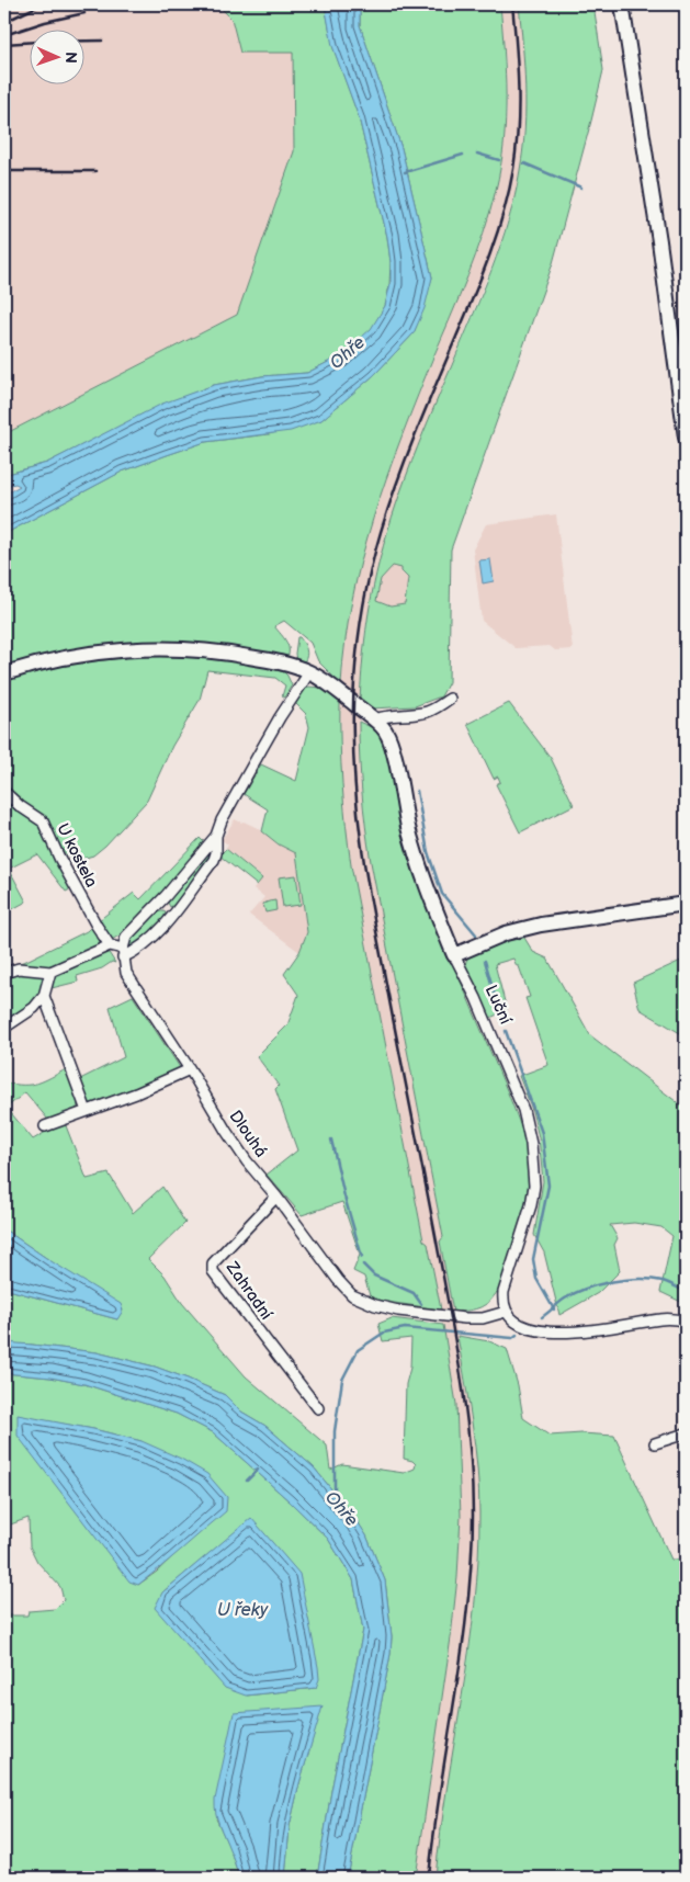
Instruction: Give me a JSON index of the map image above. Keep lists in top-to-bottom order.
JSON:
{
  "streets": {
    "street": [
      "U kostela",
      "Luční",
      "Dlouhá",
      "Zahradní"
    ]
  },
  "crossings": [
    ["Luční", "Dlouhá"],
    ["Dlouhá", "Zahradní"]
  ],
  "water": ["Ohře", "U řeky"],
  "north": "right"
}
